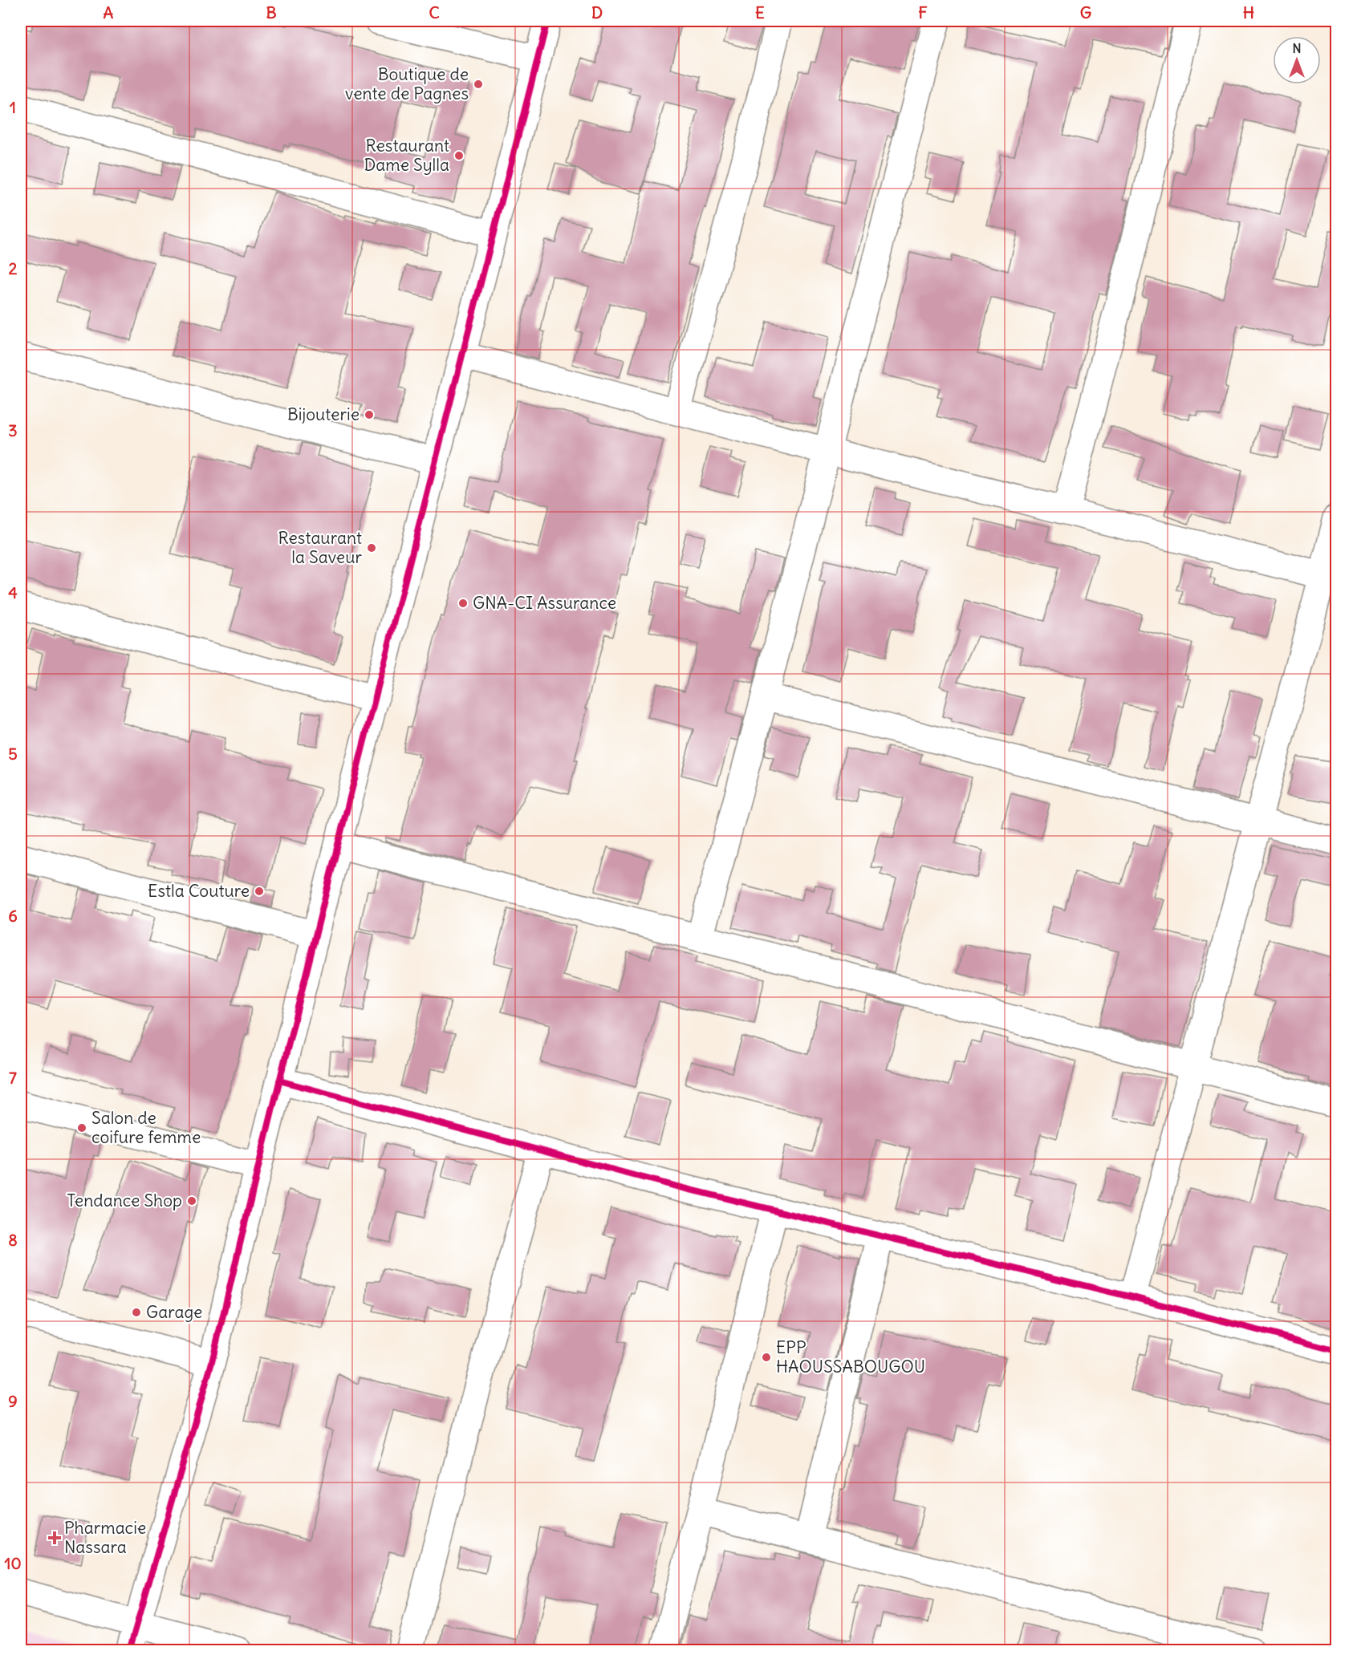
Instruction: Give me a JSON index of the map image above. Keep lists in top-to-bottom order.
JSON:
{
  "places": {
    "other": [
      "Boutique de vente de Pagnes",
      "Restaurant Dame Sylla",
      "Bijouterie",
      "Restaurant la Saveur",
      "GNA-CI Assurance",
      "Estla Couture",
      "Salon de coifure femme",
      "Tendance Shop",
      "Garage",
      "EPP HAOUSSABOUGOU"
    ],
    "health": ["Pharmacie Nassara"]
  },
  "north": "top",
  "grid": {
    "columns": [
      "A",
      "B",
      "C",
      "D",
      "E",
      "F",
      "G",
      "H"
    ],
    "rows": [
      "1",
      "2",
      "3",
      "4",
      "5",
      "6",
      "7",
      "8",
      "9",
      "10"
    ]
  }
}
